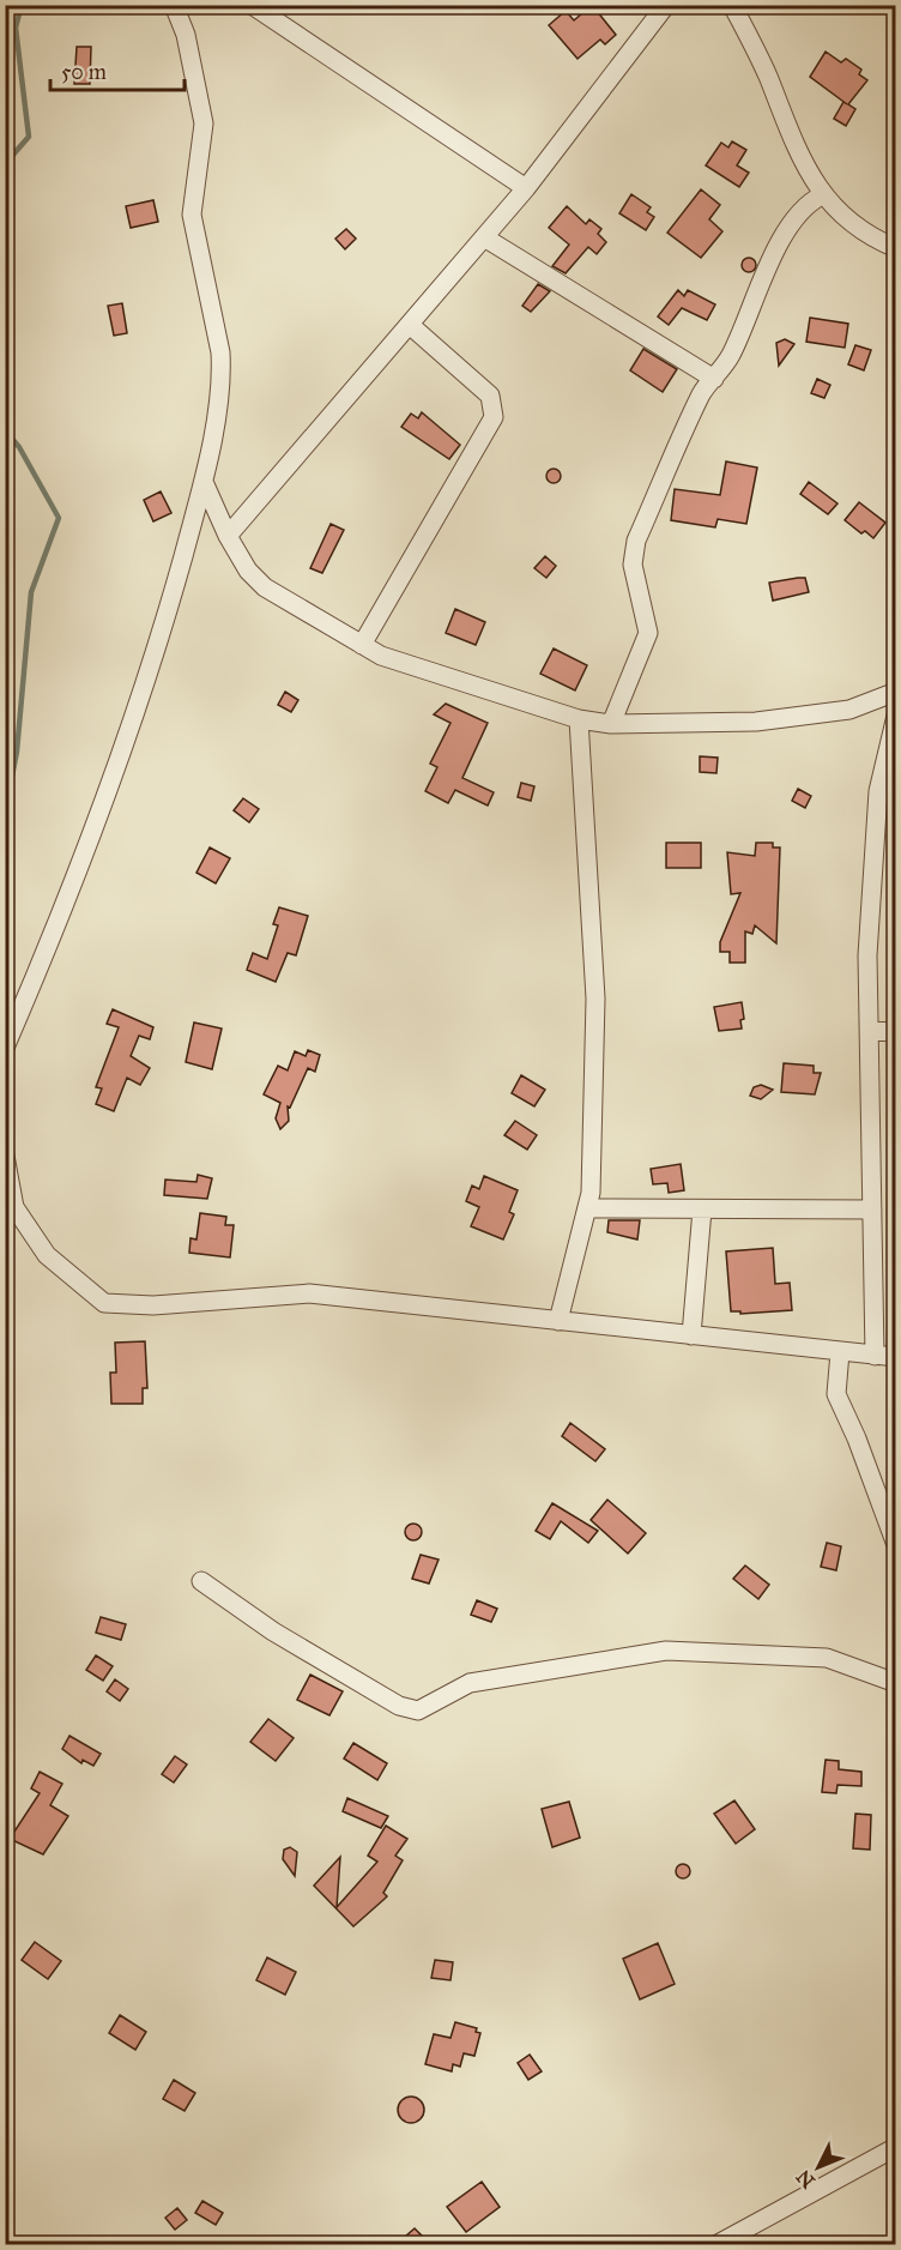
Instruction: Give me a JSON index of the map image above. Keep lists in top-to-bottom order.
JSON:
{
  "scale_bar": "50 m",
  "north": "bottom left"
}
